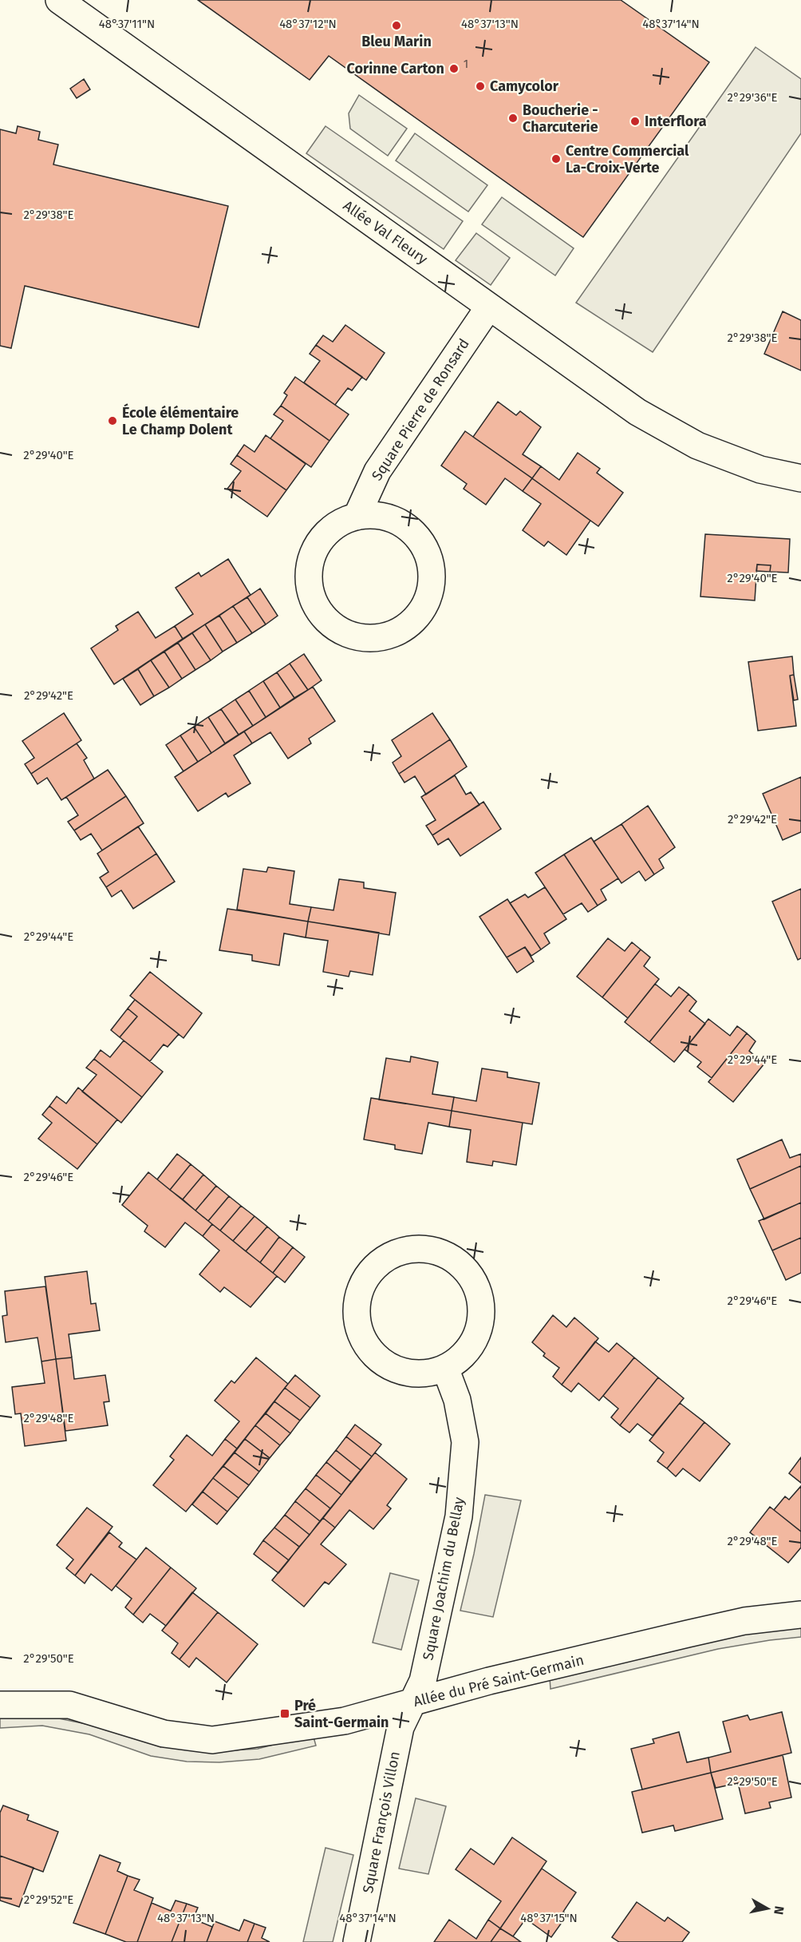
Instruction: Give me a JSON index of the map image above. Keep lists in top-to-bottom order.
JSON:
{
  "streets": {
    "street": [
      "Allée Val Fleury",
      "Square Pierre de Ronsard",
      "Square Joachim du Bellay",
      "Allée du Pré Saint-Germain",
      "Square François Villon"
    ]
  },
  "crossings": [
    ["Allée Val Fleury", "Square Pierre de Ronsard"],
    ["Square Joachim du Bellay", "Allée du Pré Saint-Germain"],
    ["Square Joachim du Bellay", "Square François Villon"],
    ["Allée du Pré Saint-Germain", "Square François Villon"]
  ],
  "places": {
    "other": [
      "Bleu Marin",
      "Corinne Carton",
      "Camycolor",
      "Boucherie - Charcuterie",
      "Interflora",
      "Centre Commercial La-Croix-Verte",
      "École élémentaire Le Champ Dolent"
    ],
    "transit": ["Pré Saint-Germain"]
  },
  "house_numbers": ["1"],
  "north": "right",
  "coordinates": [
    "48°37'11\"N",
    "48°37'12\"N",
    "48°37'13\"N",
    "48°37'14\"N",
    "2°29'36\"E",
    "2°29'38\"E",
    "2°29'40\"E",
    "2°29'42\"E",
    "2°29'44\"E",
    "2°29'46\"E",
    "2°29'48\"E",
    "2°29'50\"E",
    "2°29'52\"E",
    "48°37'15\"N"
  ]
}
